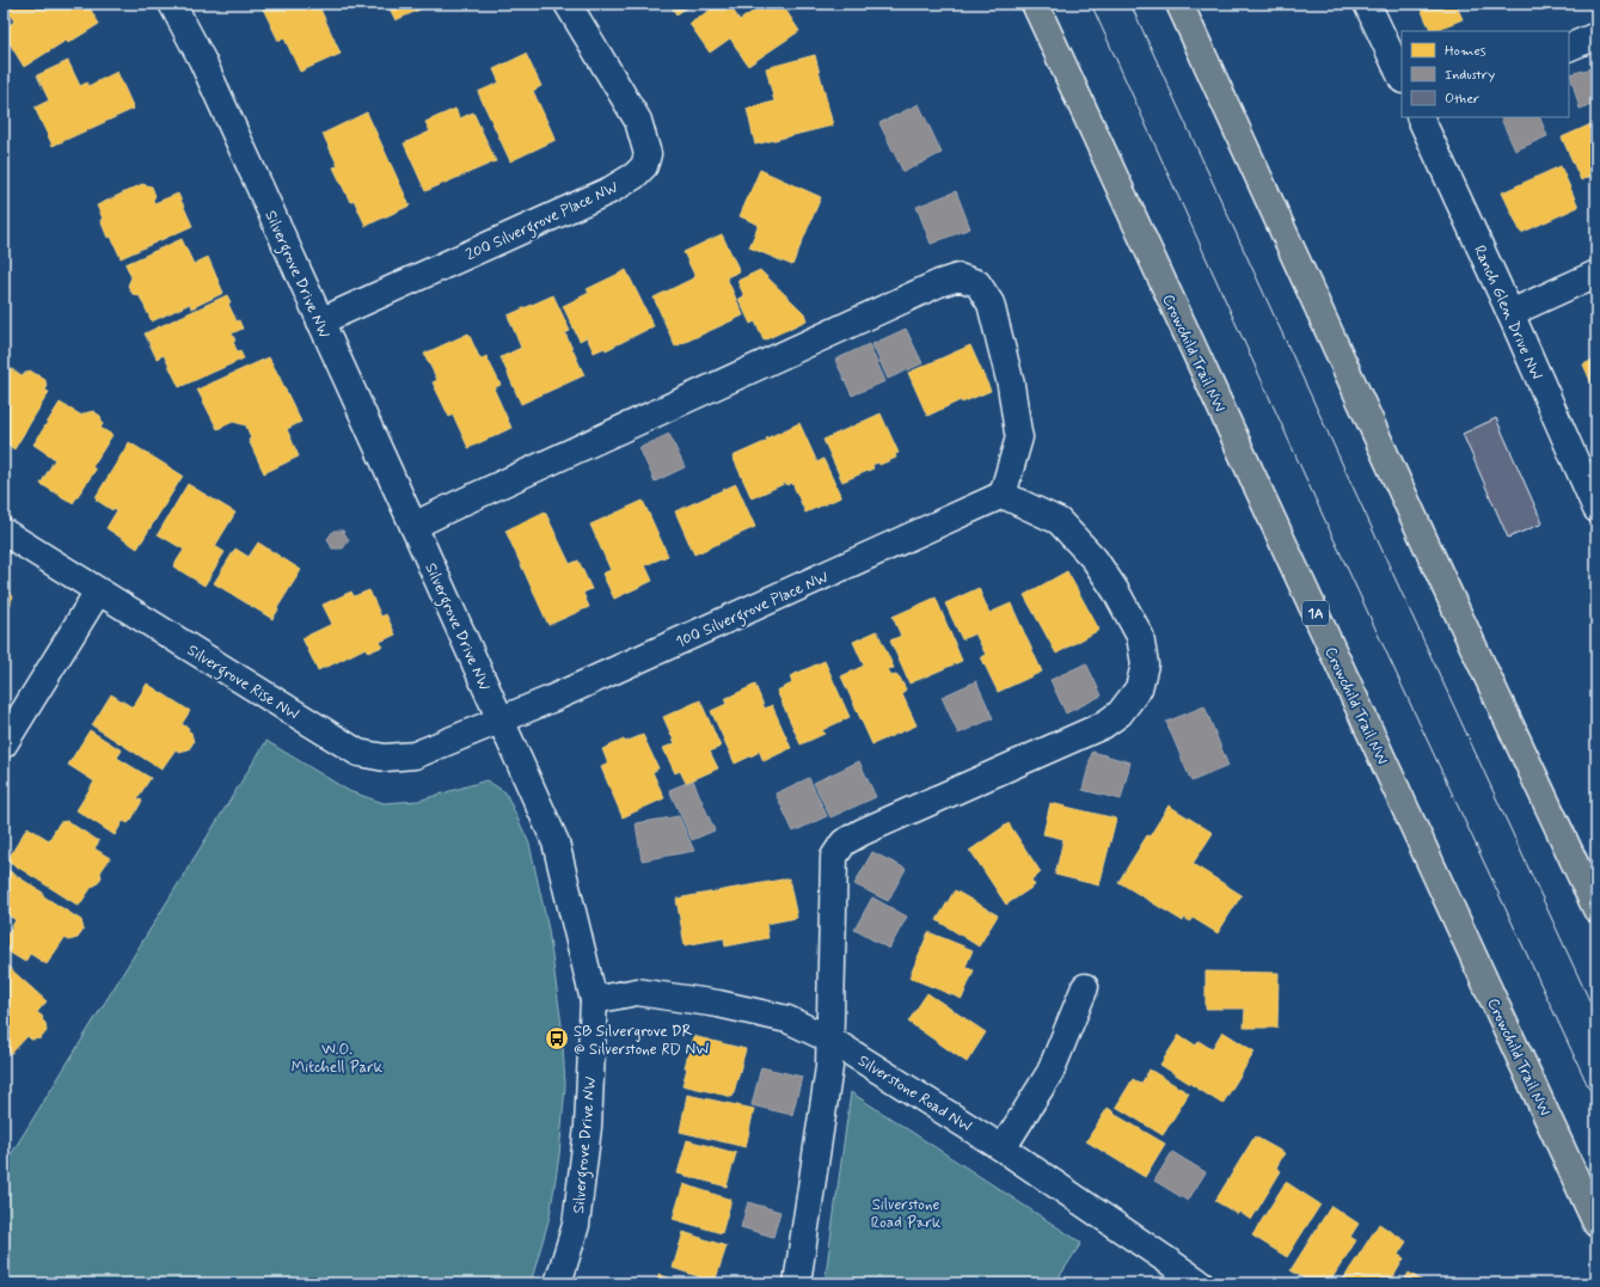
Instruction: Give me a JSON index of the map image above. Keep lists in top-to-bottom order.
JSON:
{
  "streets": {
    "highway": ["Crowchild Trail NW", "1A"],
    "street": [
      "200 Silvergrove Place NW",
      "Silvergrove Drive NW",
      "Ranch Glen Drive NW",
      "100 Silvergrove Place NW",
      "Silvergrove Rise NW",
      "Silverstone Road NW"
    ]
  },
  "crossings": [
    ["200 Silvergrove Place NW", "Silvergrove Drive NW"],
    ["Silvergrove Drive NW", "100 Silvergrove Place NW"],
    ["Silvergrove Drive NW", "Silvergrove Rise NW"],
    ["Silvergrove Drive NW", "Silverstone Road NW"],
    ["100 Silvergrove Place NW", "Silvergrove Rise NW"]
  ],
  "parks": ["W.O. Mitchell Park", "Silverstone Road Park"],
  "places": {
    "bus stop": ["SB Silvergrove DR @ Silverstone RD NW"]
  },
  "legend": ["Homes", "Industry", "Other"]
}
